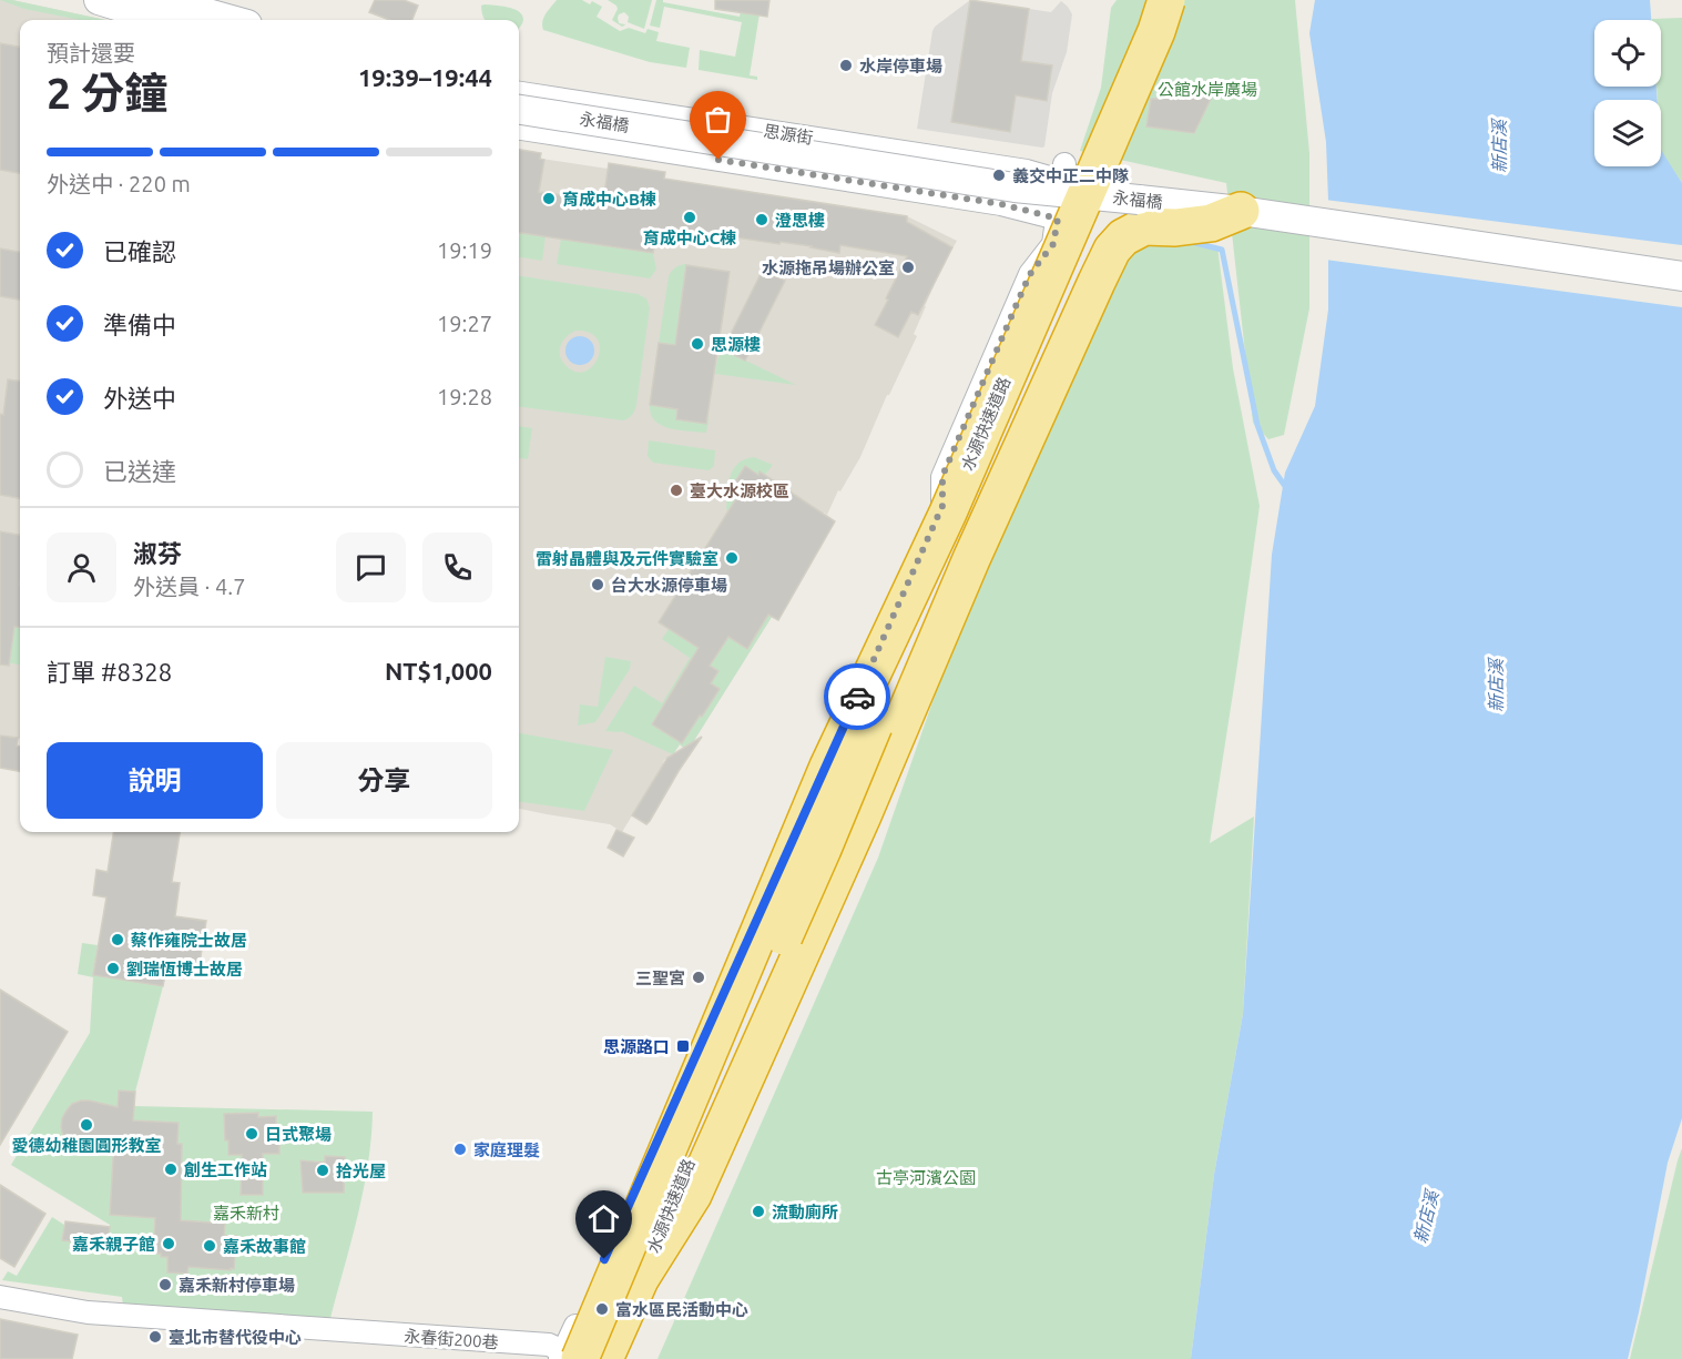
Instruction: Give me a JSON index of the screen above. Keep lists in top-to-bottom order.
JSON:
{
  "streets": {
    "highway": ["水源快速道路"],
    "street": ["永福橋", "思源街", "永春街200巷"]
  },
  "crossings": [
    ["水源快速道路", "永春街200巷"]
  ],
  "water": ["新店溪"],
  "parks": ["公館水岸廣場", "古亭河濱公園", "嘉禾新村"],
  "places": {
    "other": [
      "水岸停車場",
      "義交中正二中隊",
      "育成中心B棟",
      "育成中心C棟",
      "澄思樓",
      "水源拖吊場辦公室",
      "思源樓",
      "臺大水源校區",
      "雷射晶體與及元件實驗室",
      "台大水源停車場",
      "蔡作雍院士故居",
      "劉瑞恆博士故居",
      "三聖宮",
      "愛德幼稚園圓形教室",
      "日式聚場",
      "家庭理髮",
      "創生工作站",
      "拾光屋",
      "流動廁所",
      "嘉禾親子館",
      "嘉禾故事館",
      "嘉禾新村停車場",
      "富水區民活動中心",
      "臺北市替代役中心"
    ],
    "transit": ["思源路口"]
  },
  "page": {
    "heading": ["2 分鐘", "預計還要", "19:39–19:44"],
    "panel": [
      "淑芬",
      "外送員 · 4.7",
      "訂單 #8328",
      "NT$1,000"
    ],
    "bar": "外送中 · 220 m",
    "list": [
      ["已確認", "19:19"],
      ["準備中", "19:27"],
      ["外送中", "19:28"],
      "已送達"
    ],
    "buttons": ["說明", "分享"]
  }
}
